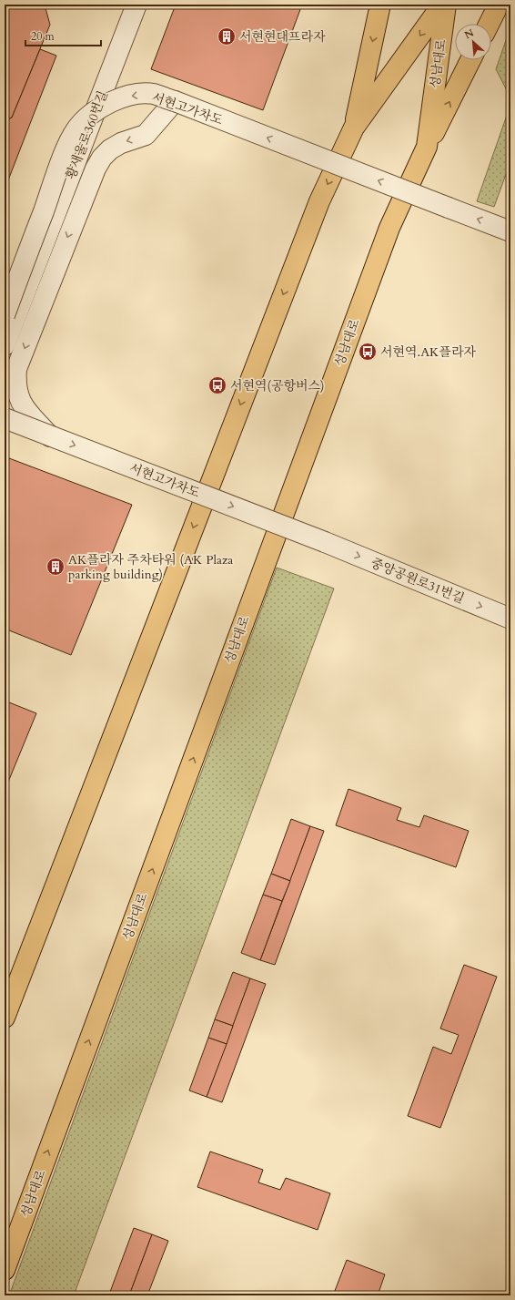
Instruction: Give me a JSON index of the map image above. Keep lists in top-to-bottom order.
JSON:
{
  "streets": {
    "main road": ["성남대로"],
    "street": ["서현고가차도", "황새울로360번길", "중앙공원로31번길"]
  },
  "crossings": [
    ["서현고가차도", "중앙공원로31번길"]
  ],
  "one_way": ["중앙공원로31번길"],
  "places": {
    "building": ["서현현대프라자", "AK플라자 주차타워 (AK Plaza parking building)"],
    "bus stop": ["서현역.AK플라자", "서현역(공항버스)"]
  },
  "scale_bar": "20 m",
  "north": "top left"
}
